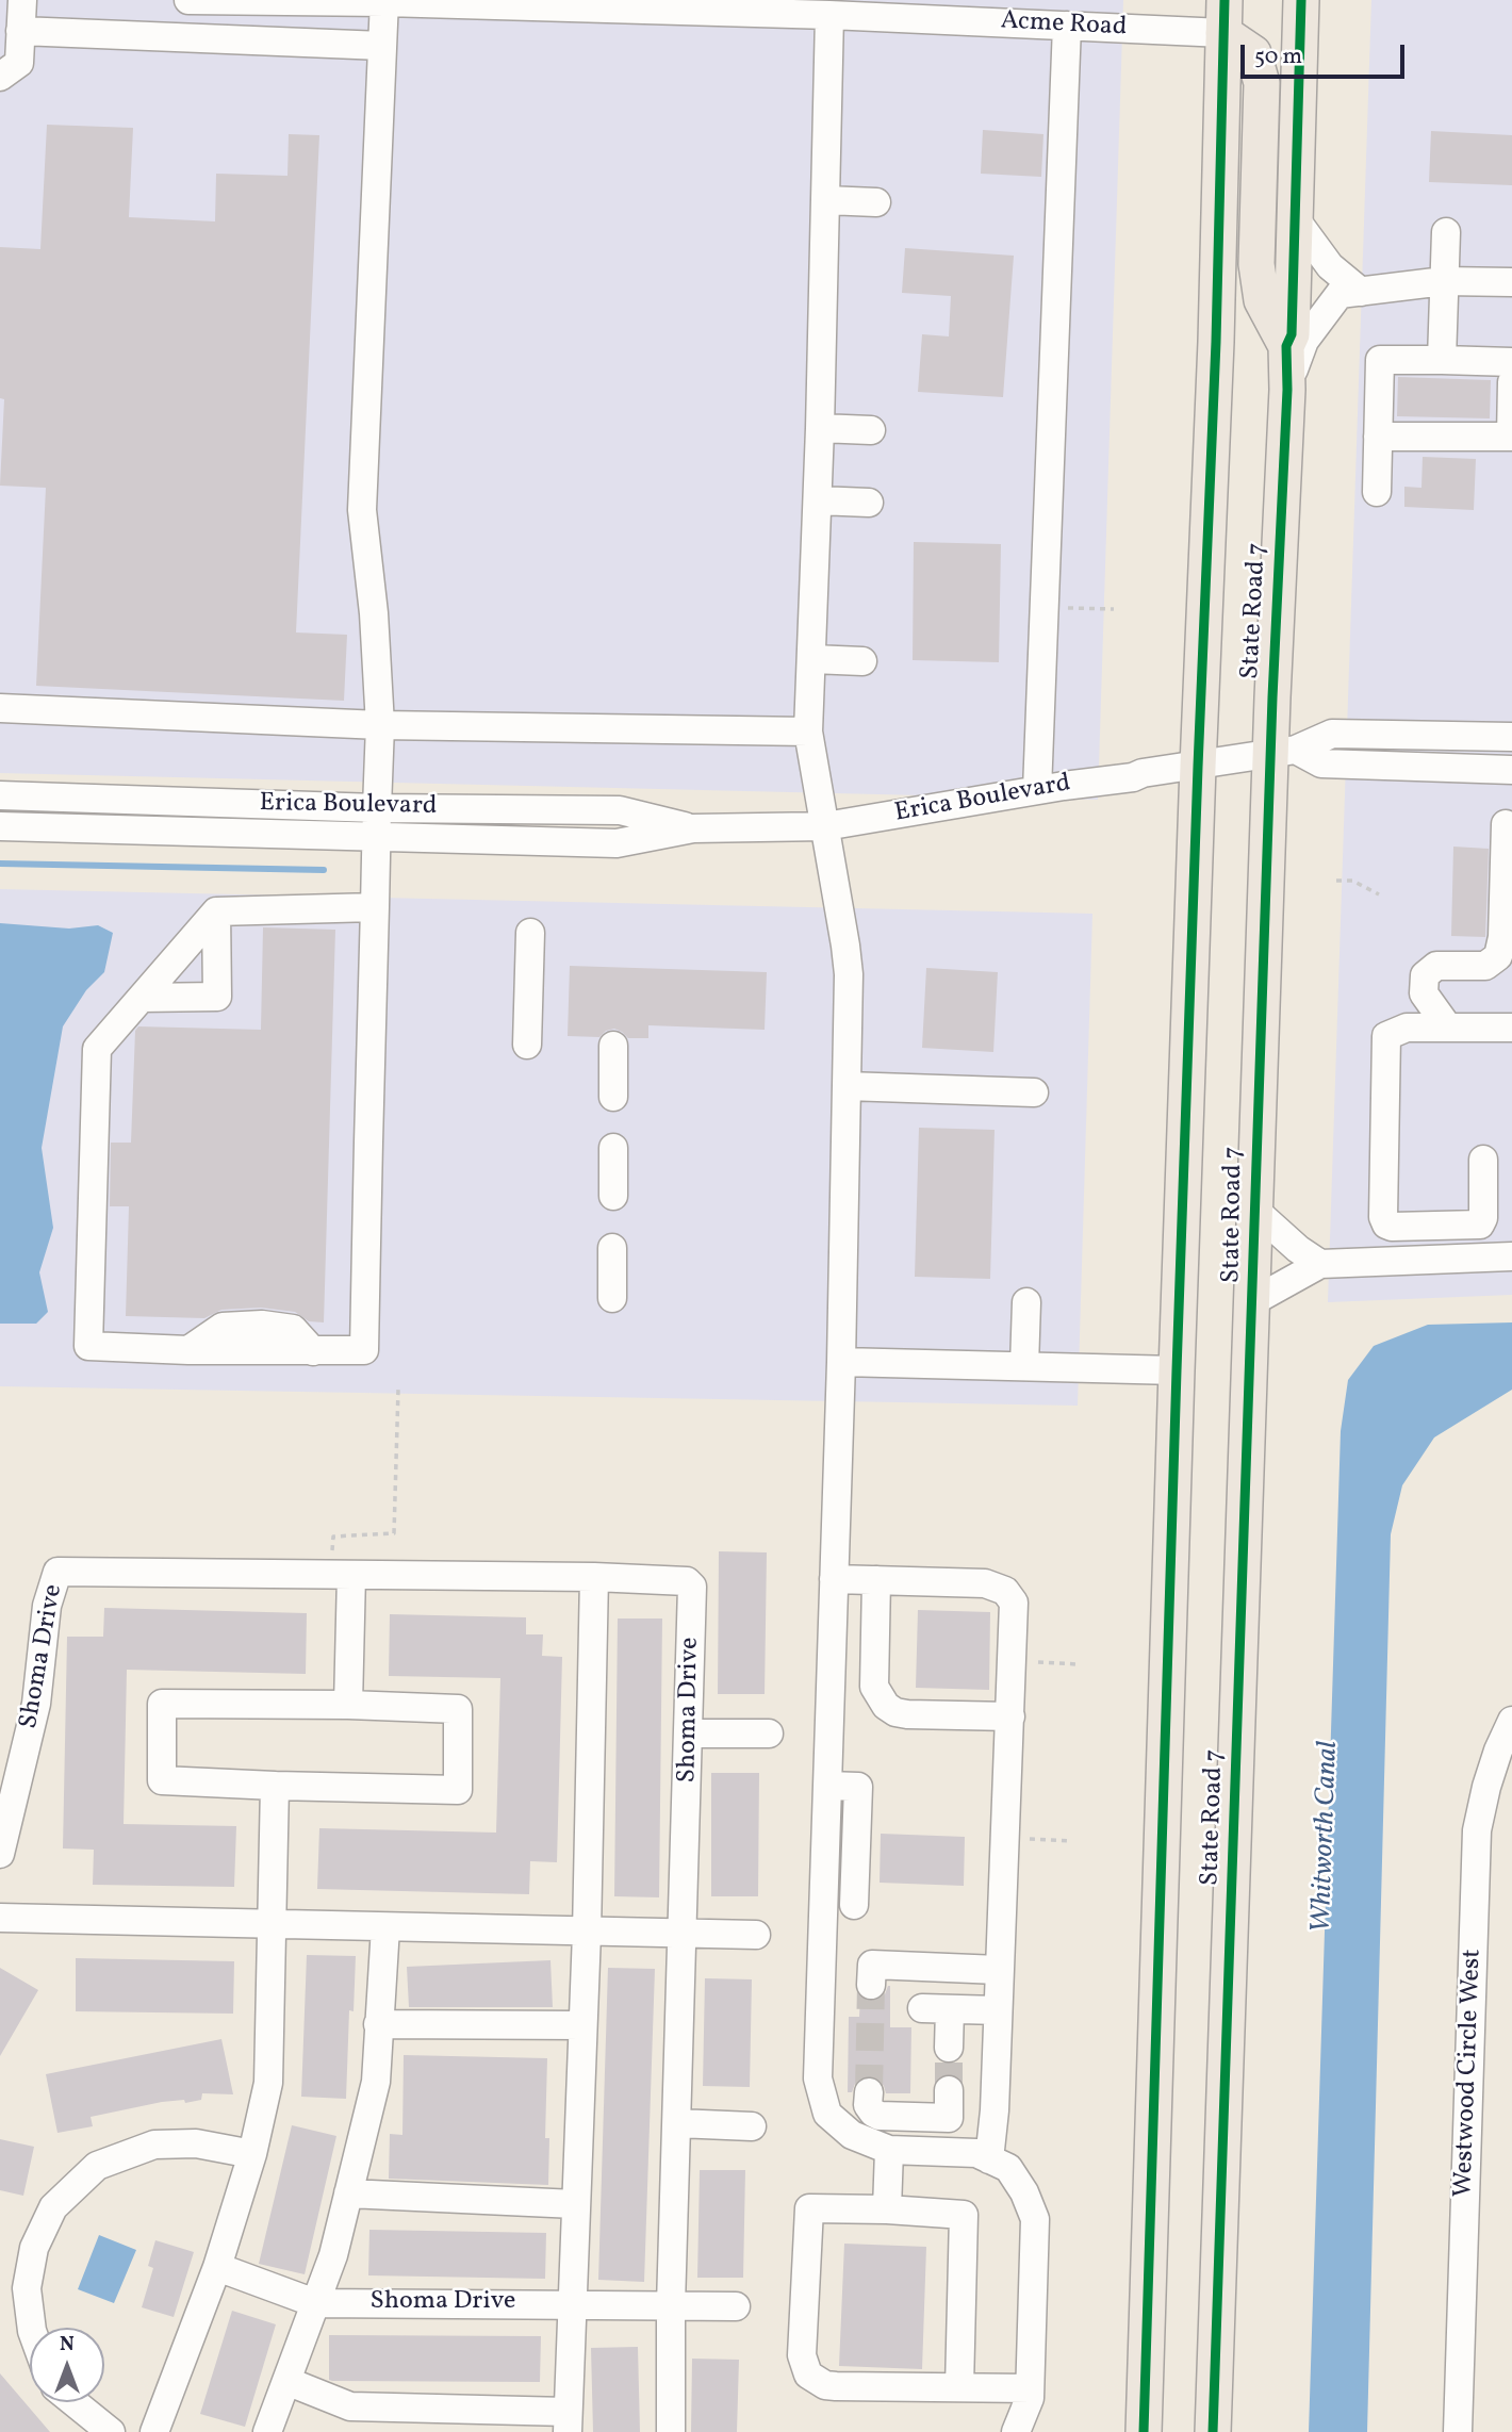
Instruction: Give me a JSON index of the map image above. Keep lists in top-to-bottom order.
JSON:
{
  "streets": {
    "main road": ["State Road 7"],
    "street": [
      "Acme Road",
      "Erica Boulevard",
      "Shoma Drive",
      "Westwood Circle West"
    ]
  },
  "crossings": [
    ["Acme Road", "State Road 7"],
    ["State Road 7", "Erica Boulevard"]
  ],
  "water": ["Whitworth Canal"],
  "scale_bar": "50 m",
  "north": "top"
}
